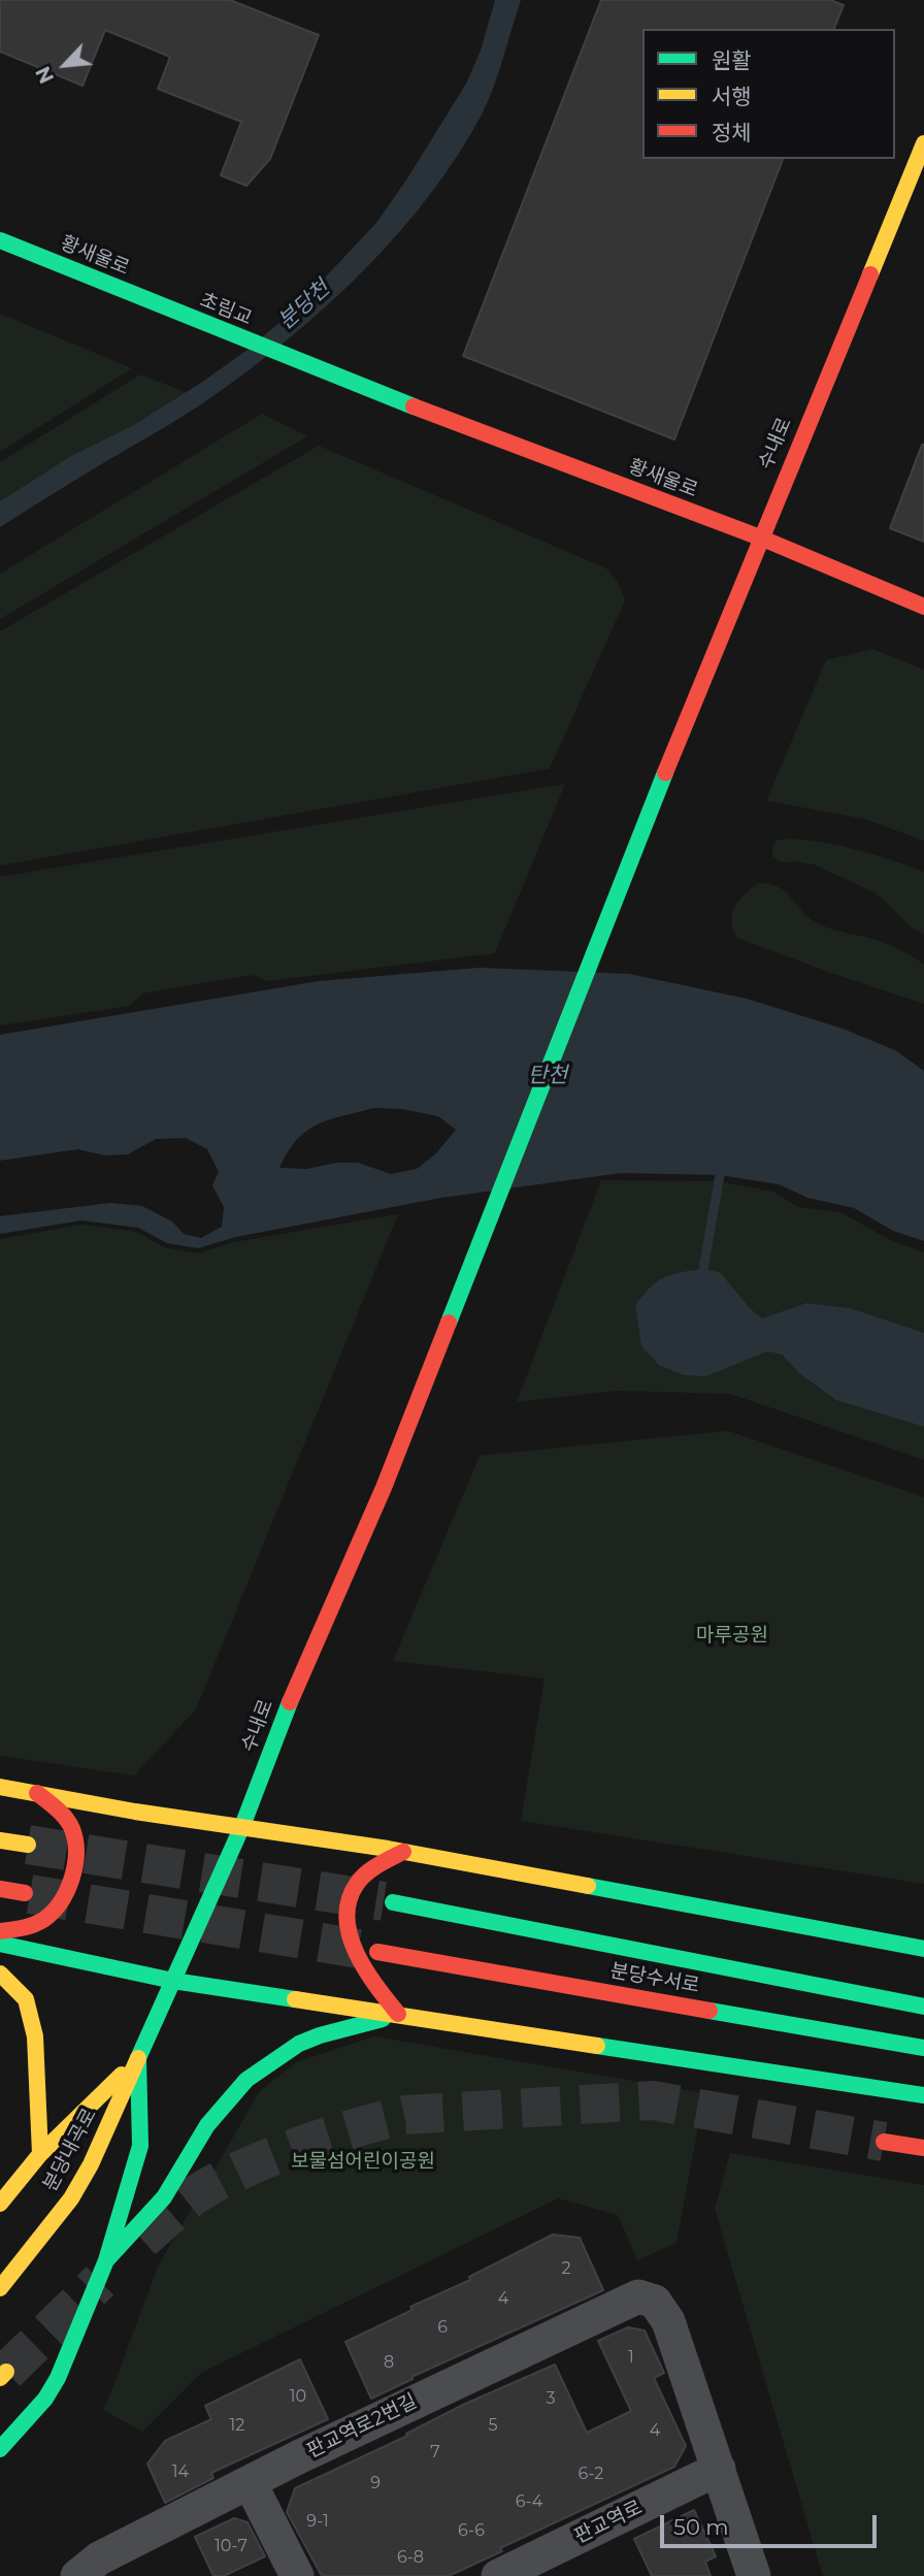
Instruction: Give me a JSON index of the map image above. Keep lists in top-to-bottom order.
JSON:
{
  "streets": {
    "main road": [
      "황새울로",
      "초림교",
      "수내로",
      "분당수서로",
      "분당내곡로"
    ],
    "street": ["판교역로2번길", "판교역로"]
  },
  "crossings": [
    ["황새울로", "초림교"],
    ["황새울로", "수내로"],
    ["수내로", "분당내곡로"],
    ["판교역로2번길", "판교역로"]
  ],
  "water": ["분당천", "탄천"],
  "parks": ["마루공원", "보물섬어린이공원"],
  "house_numbers": [
    "2",
    "4",
    "6",
    "1",
    "8",
    "10",
    "3",
    "12",
    "5",
    "4",
    "7",
    "14",
    "6-2",
    "9",
    "6-4",
    "9-1",
    "6-6",
    "10-7",
    "6-8"
  ],
  "legend": ["원활", "서행", "정체"],
  "scale_bar": "50 m",
  "north": "bottom left"
}
